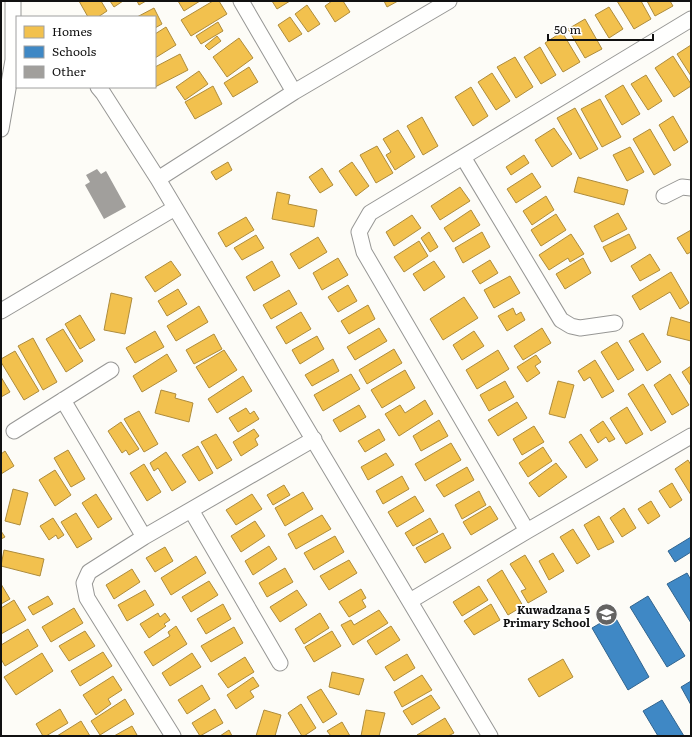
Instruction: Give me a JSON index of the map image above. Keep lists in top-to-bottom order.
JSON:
{
  "places": {
    "school or university": ["Kuwadzana 5 Primary School"]
  },
  "legend": ["Homes", "Schools", "Other"],
  "scale_bar": "50 m"
}
